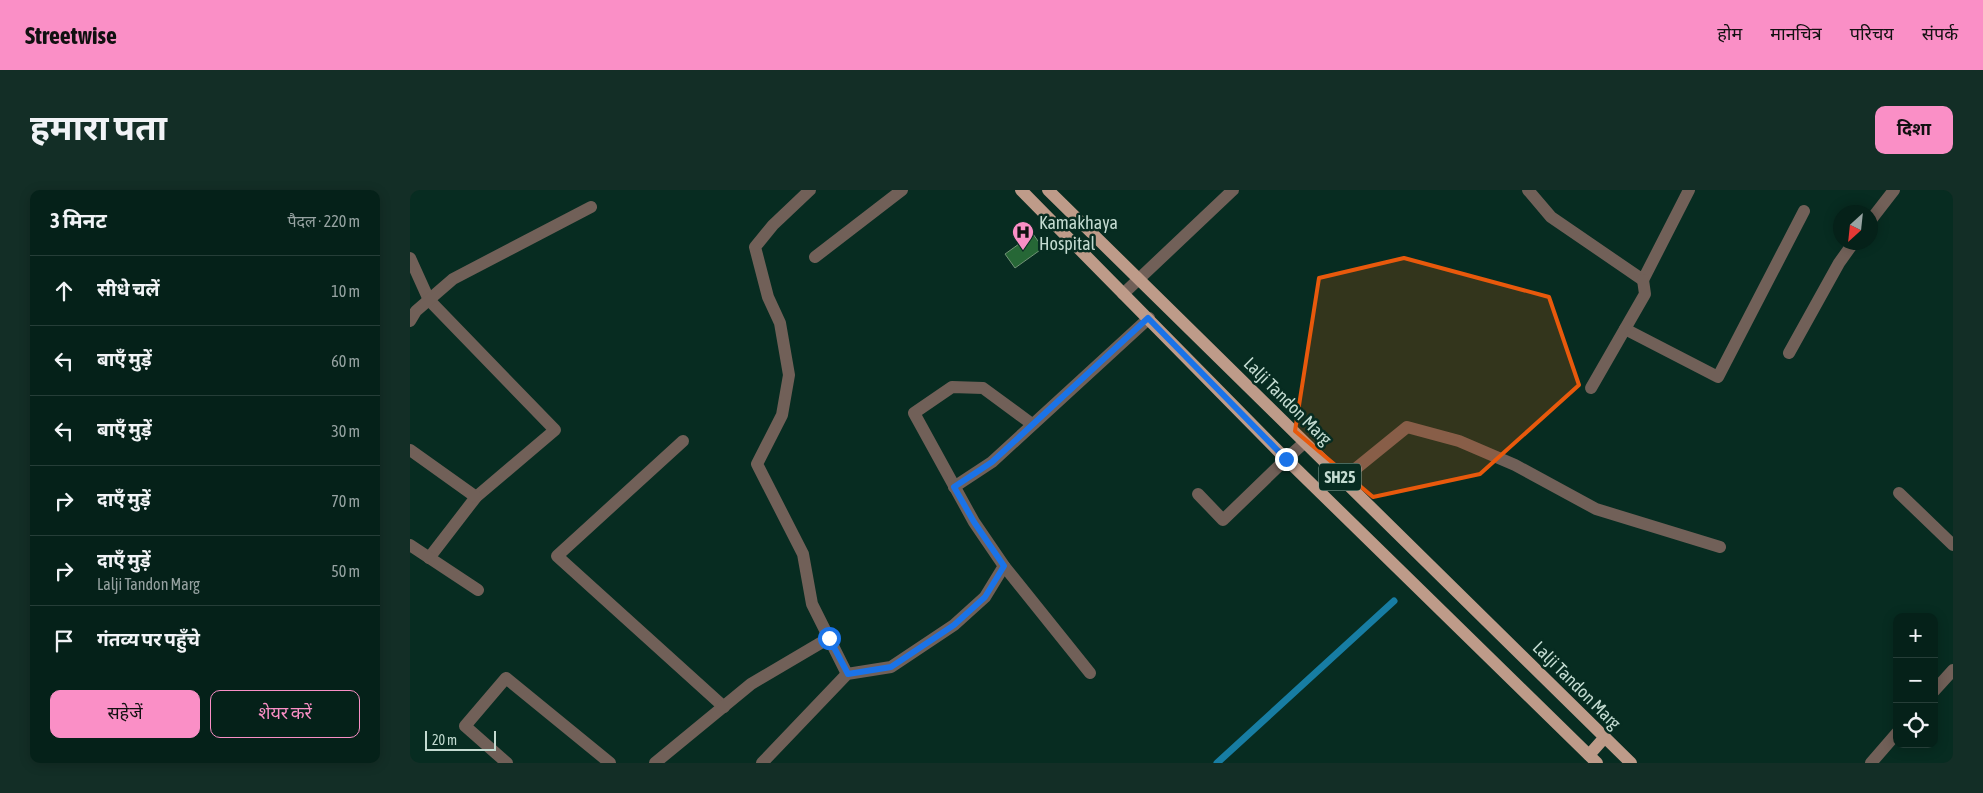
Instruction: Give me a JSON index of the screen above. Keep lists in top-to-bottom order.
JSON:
{
  "streets": {
    "main road": ["Lalji Tandon Marg", "SH25"]
  },
  "places": {
    "hospital": ["Kamakhaya Hospital"]
  },
  "scale_bar": "20 m",
  "north": "bottom left",
  "page": {
    "header": "Streetwise",
    "nav": [
      "होम",
      "मानचित्र",
      "परिचय",
      "संपर्क"
    ],
    "buttons": [
      "दिशा",
      ["सहेजें", "शेयर करें"]
    ],
    "title": "हमारा पता",
    "heading": ["3 मिनट", "पैदल · 220 m"],
    "list": [
      ["सीधे चलें", "10 m"],
      ["बाएँ मुड़ें", "60 m"],
      ["बाएँ मुड़ें", "30 m"],
      ["दाएँ मुड़ें", "70 m"],
      ["दाएँ मुड़ें", "Lalji Tandon Marg", "50 m"],
      "गंतव्य पर पहुँचे"
    ],
    "map_buttons": ["+", "−"],
    "scale": "20 m"
  }
}
